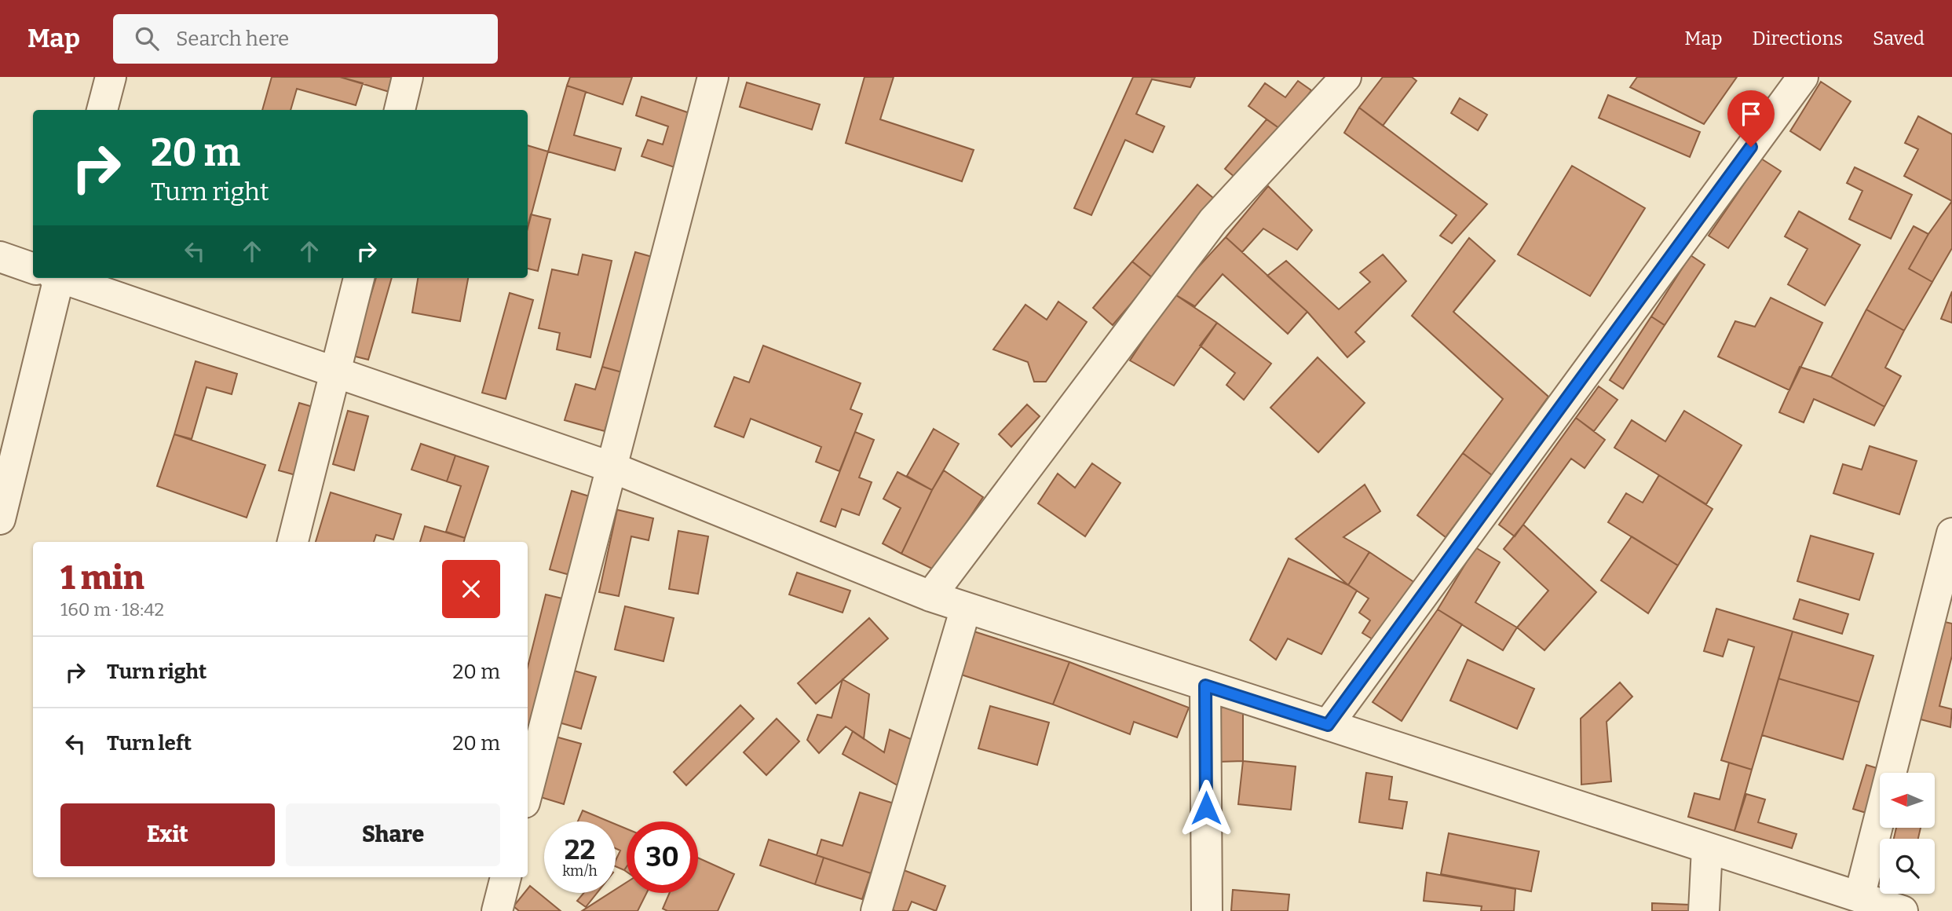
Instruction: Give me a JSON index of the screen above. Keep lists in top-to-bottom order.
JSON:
{
  "north": "left",
  "page": {
    "header": "Map",
    "search": "Search here",
    "nav": ["Map", "Directions", "Saved"],
    "turn": ["20 m", "Turn right"],
    "heading": ["1 min", "160 m · 18:42"],
    "list": [
      {
        "name": "Turn right",
        "value": "20 m"
      },
      {
        "name": "Turn left",
        "value": "20 m"
      }
    ],
    "buttons": ["Exit", "Share"],
    "speed": "22 km/h",
    "limit": "30"
  }
}
